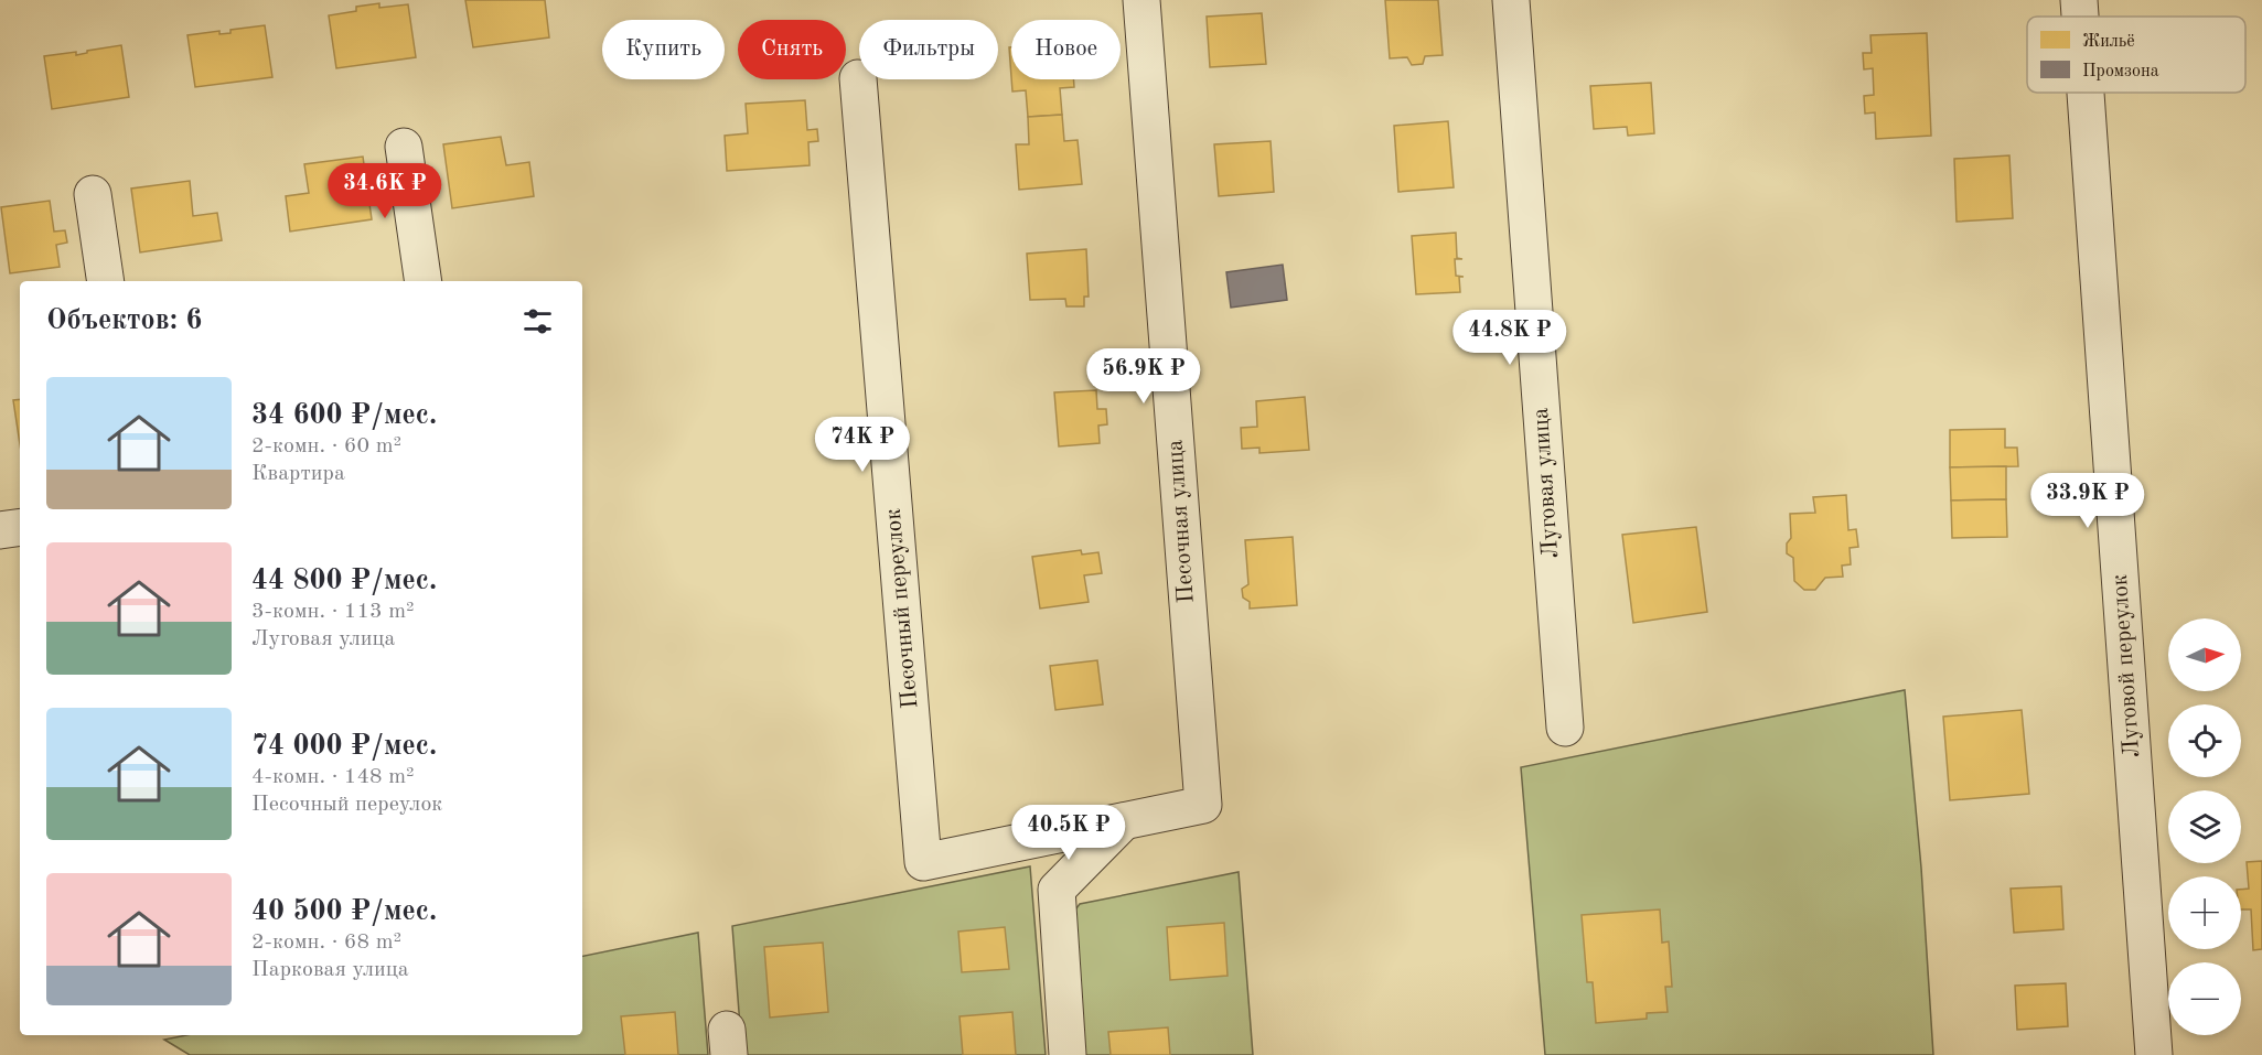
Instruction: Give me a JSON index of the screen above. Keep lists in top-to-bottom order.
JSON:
{
  "streets": {
    "street": [
      "Луговая улица",
      "Песочная улица",
      "Песочный переулок",
      "Луговой переулок"
    ]
  },
  "crossings": [
    ["Песочная улица", "Песочный переулок"]
  ],
  "legend": ["Жильё", "Промзона"],
  "north": "right",
  "page": {
    "chip": [
      "Купить",
      "Снять",
      "Фильтры",
      "Новое"
    ],
    "price": [
      "34.6K ₽",
      "44.8K ₽",
      "56.9K ₽",
      "74K ₽",
      "33.9K ₽",
      "40.5K ₽"
    ],
    "heading": "Объектов: 6",
    "list": [
      {
        "name": "34 600 ₽/мес.",
        "note": "2-комн. · 60 m² · Квартира"
      },
      {
        "name": "44 800 ₽/мес.",
        "note": "3-комн. · 113 m² · Луговая улица"
      },
      {
        "name": "74 000 ₽/мес.",
        "note": "4-комн. · 148 m² · Песочный переулок"
      },
      {
        "name": "40 500 ₽/мес.",
        "note": "2-комн. · 68 m² · Парковая улица"
      }
    ],
    "map_buttons": ["+", "−"]
  }
}
